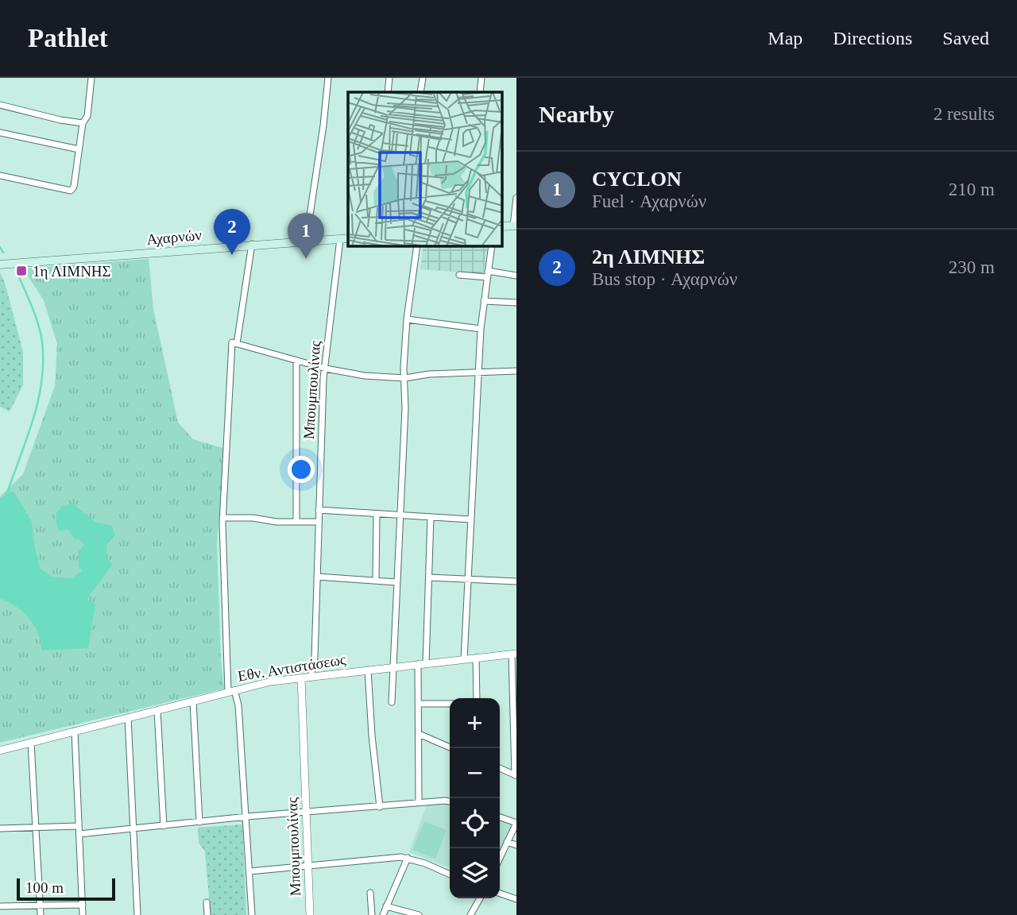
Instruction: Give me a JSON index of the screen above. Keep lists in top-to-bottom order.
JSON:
{
  "streets": {
    "main road": ["Αχαρνών"],
    "street": ["Μπουμπουλίνας", "Εθν. Αντιστάσεως"]
  },
  "crossings": [
    ["Αχαρνών", "Μπουμπουλίνας"],
    ["Μπουμπουλίνας", "Εθν. Αντιστάσεως"]
  ],
  "places": {
    "transit": ["1η ΛΙΜΝΗΣ"]
  },
  "scale_bar": "100 m",
  "page": {
    "header": "Pathlet",
    "nav": ["Map", "Directions", "Saved"],
    "heading": ["Nearby", "2 results"],
    "list": [
      {
        "mark": "1",
        "name": "CYCLON",
        "note": "Fuel · Αχαρνών",
        "value": "210 m"
      },
      {
        "mark": "2",
        "name": "2η ΛΙΜΝΗΣ",
        "note": "Bus stop · Αχαρνών",
        "value": "230 m"
      }
    ],
    "pins": ["2", "1"],
    "map_buttons": ["+", "−"],
    "scale": "100 m"
  }
}
